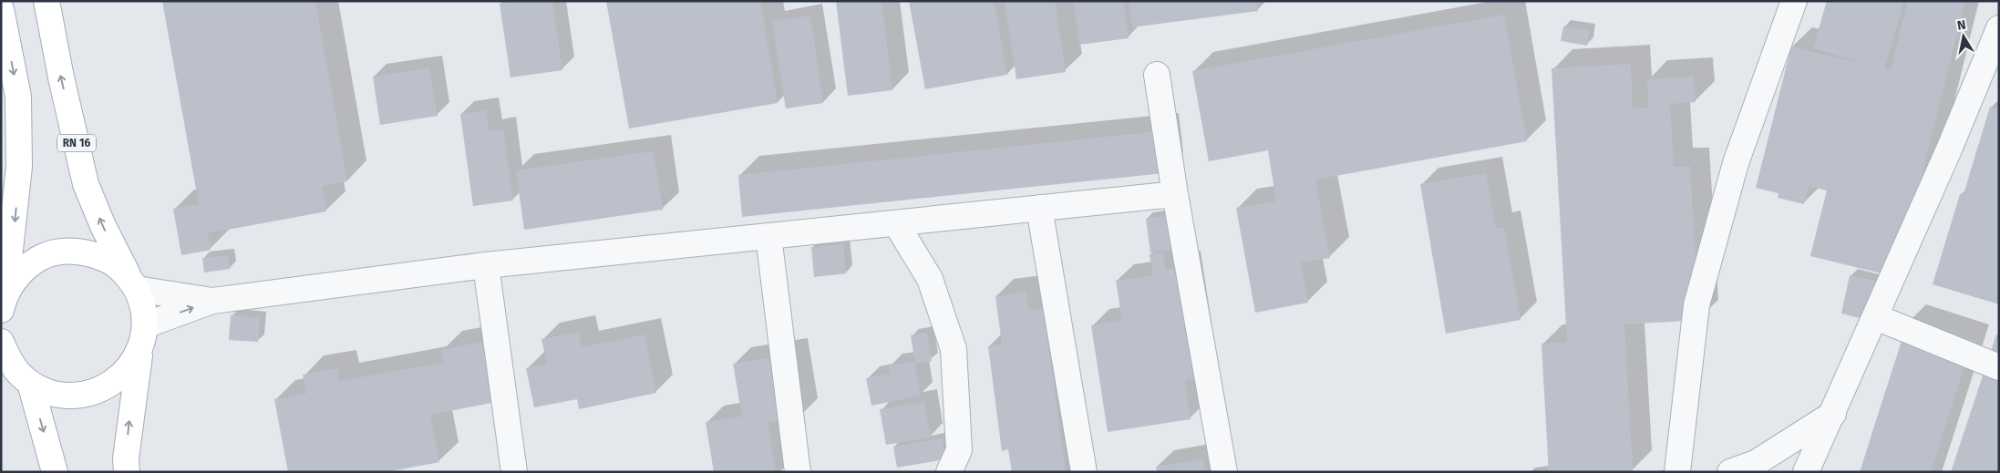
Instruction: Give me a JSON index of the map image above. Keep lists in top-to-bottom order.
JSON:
{
  "streets": {
    "main road": ["RN 16"]
  },
  "north": "top"
}
